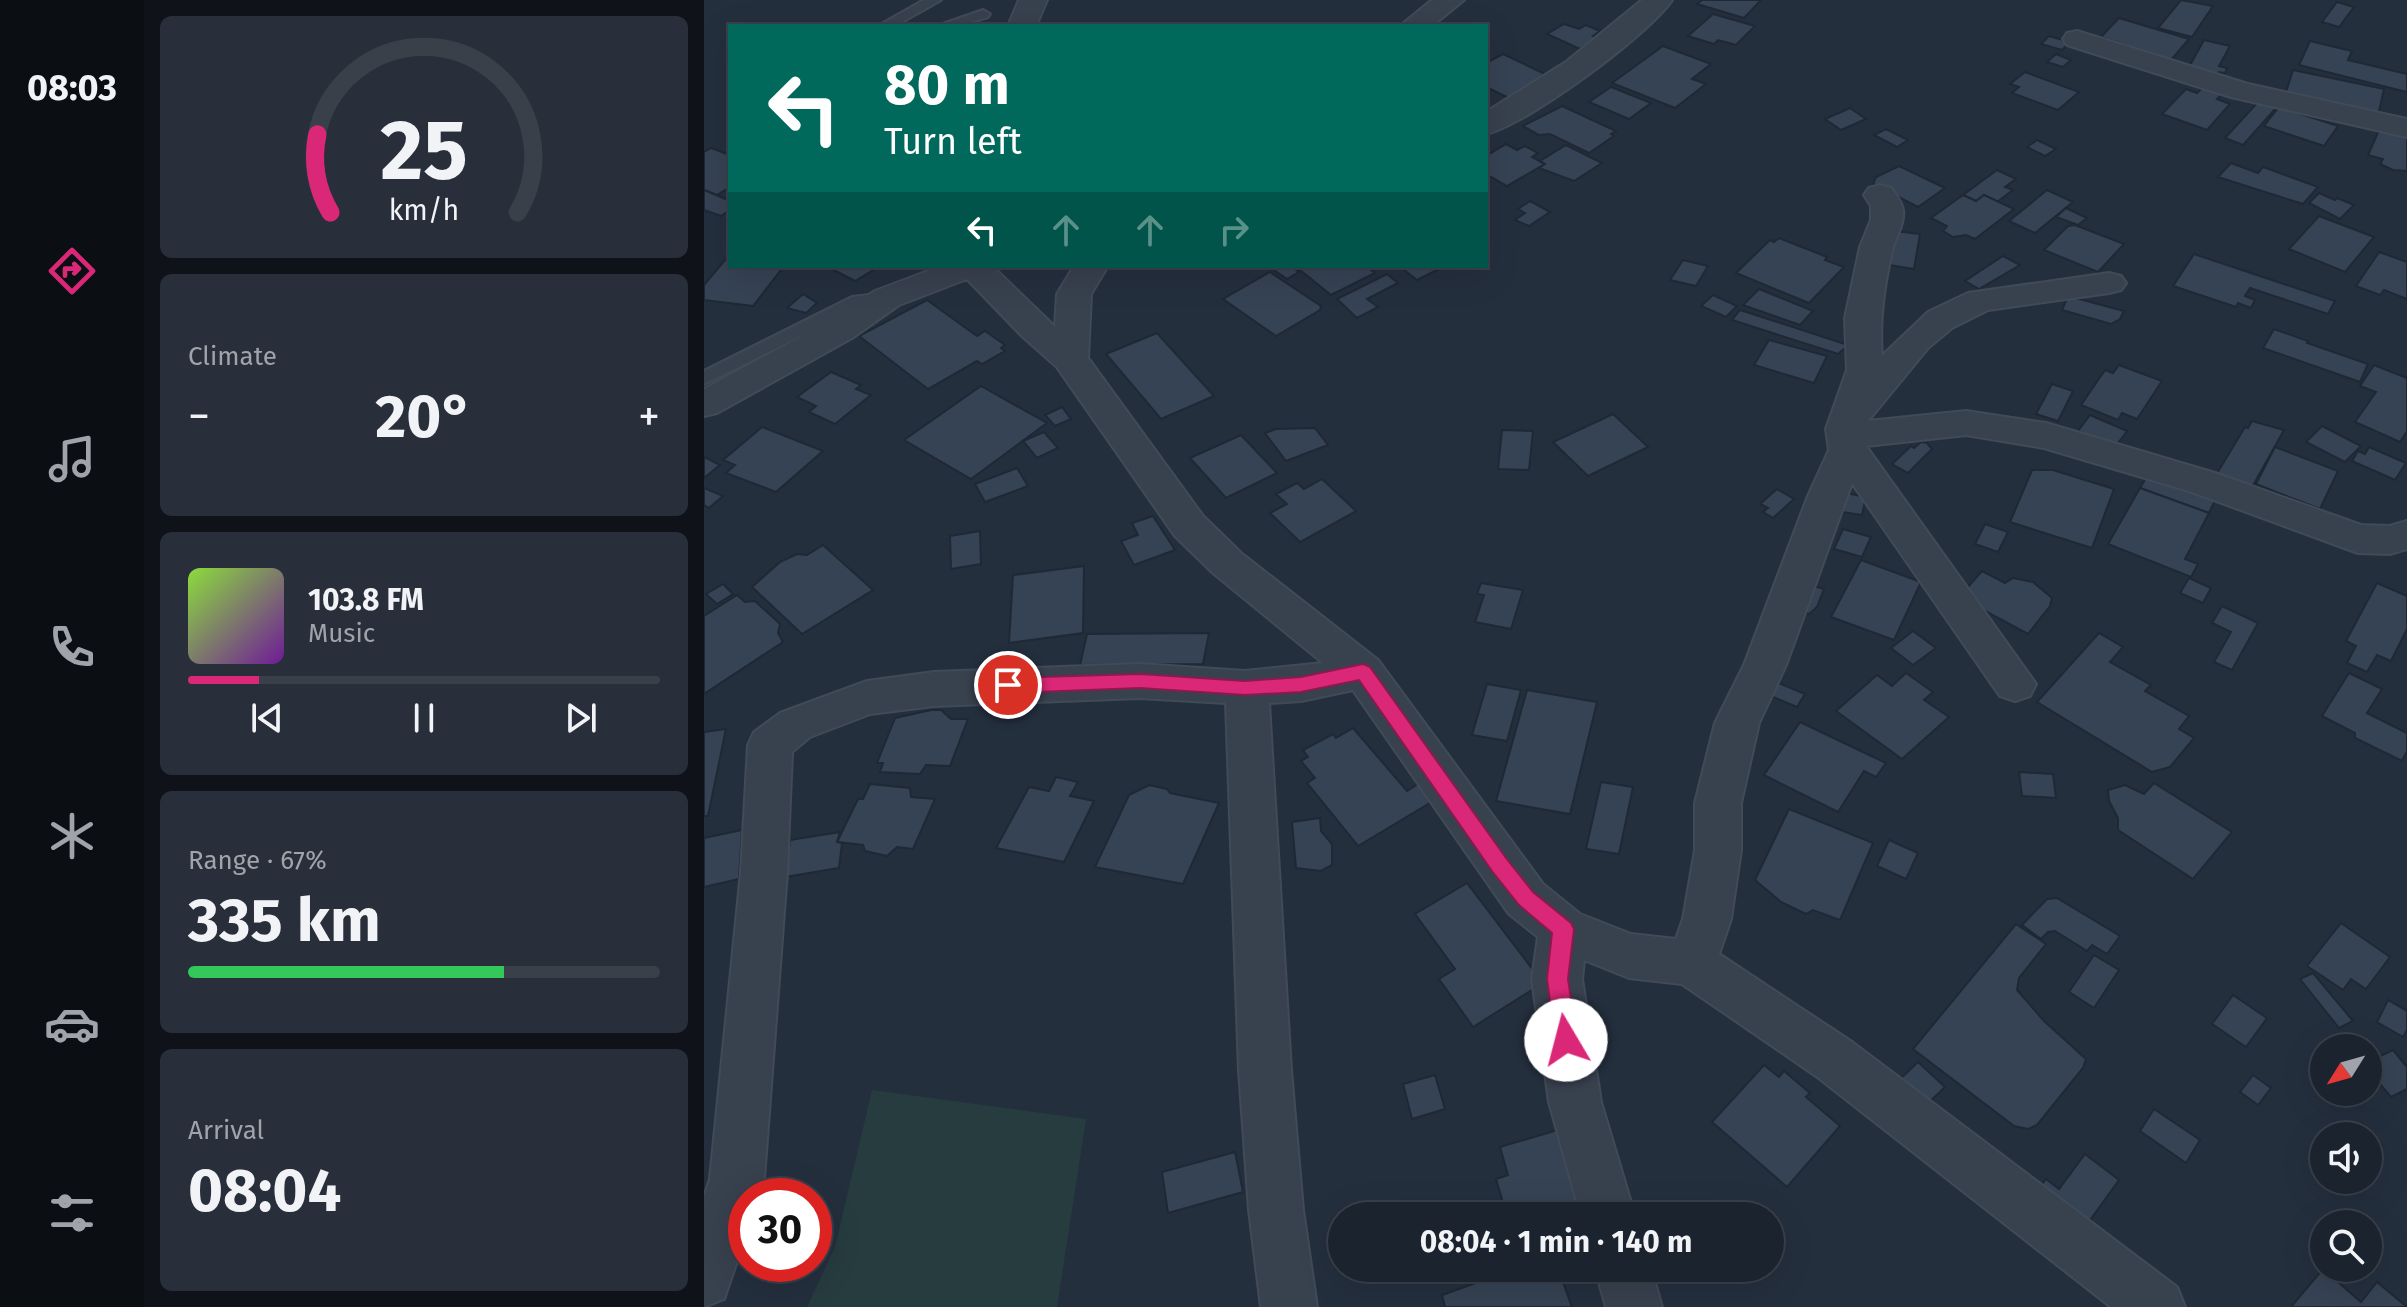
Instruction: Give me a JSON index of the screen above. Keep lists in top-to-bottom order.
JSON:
{
  "north": "bottom left",
  "page": {
    "tabs": "08:03",
    "turn": ["80 m", "Turn left"],
    "tile": [
      "Climate",
      ["Range · 67%", "335 km"],
      ["Arrival", "08:04"]
    ],
    "heat": ["−", "20°", "+"],
    "song": ["103.8 FM", "Music"],
    "limit": "30",
    "trip": "08:04 · 1 min · 140 m",
    "gauge": ["25", "km/h"]
  }
}
